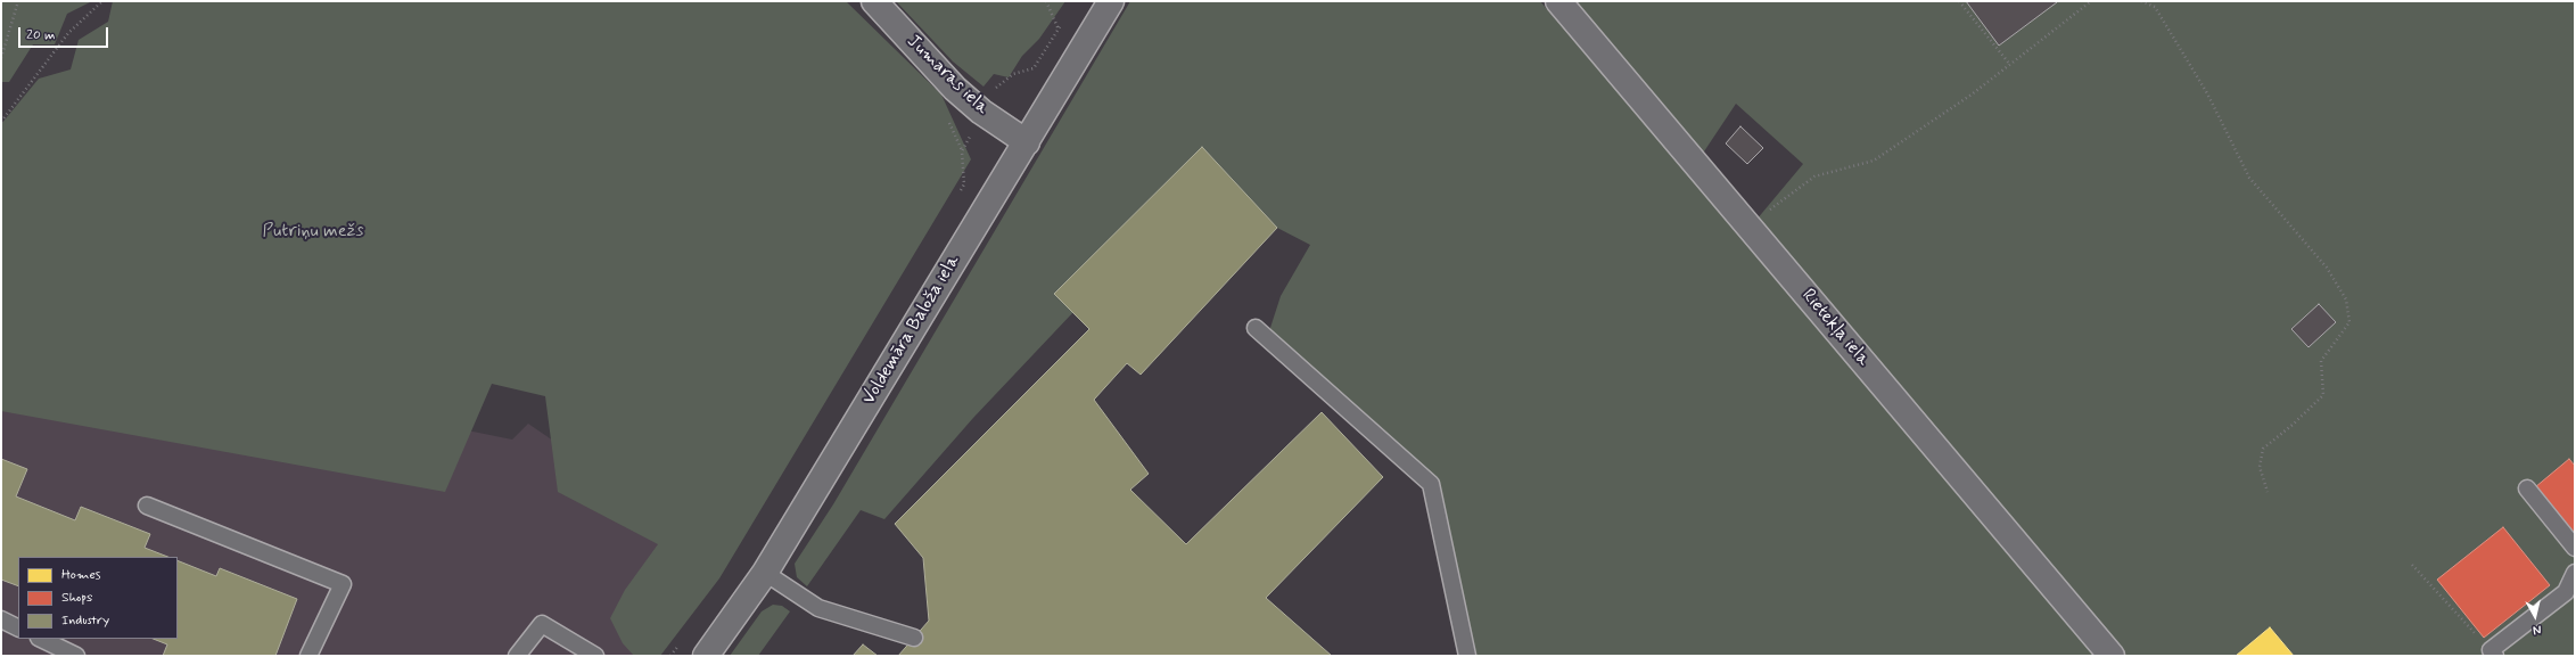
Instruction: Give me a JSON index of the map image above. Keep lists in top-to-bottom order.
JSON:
{
  "streets": {
    "street": ["Jumaras iela", "Rietekļa iela", "Voldemāra Baloža iela"]
  },
  "crossings": [
    ["Jumaras iela", "Voldemāra Baloža iela"]
  ],
  "parks": ["Putriņu mežs"],
  "legend": ["Homes", "Shops", "Industry"],
  "scale_bar": "20 m",
  "north": "bottom"
}
